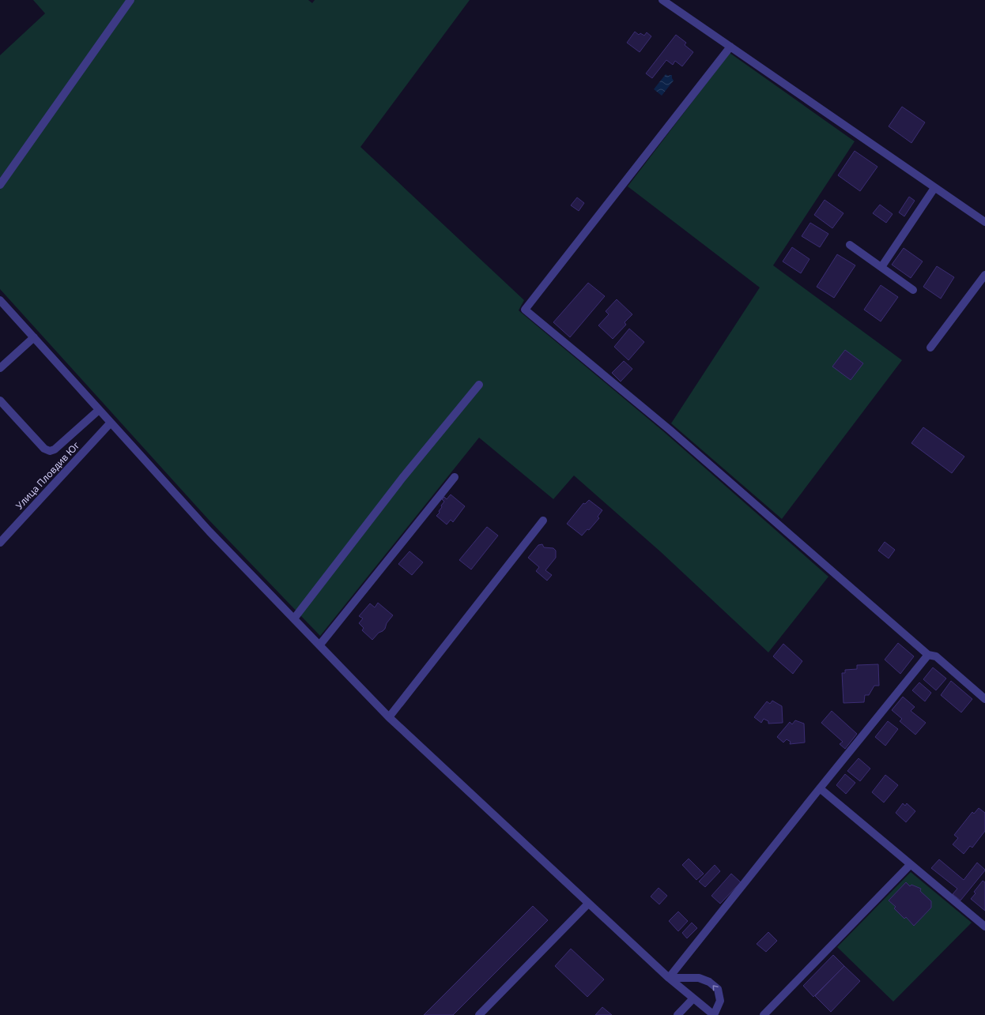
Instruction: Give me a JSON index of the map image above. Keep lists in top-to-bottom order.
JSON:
{
  "streets": {
    "street": ["Улица Пловдив Юг"]
  }
}
